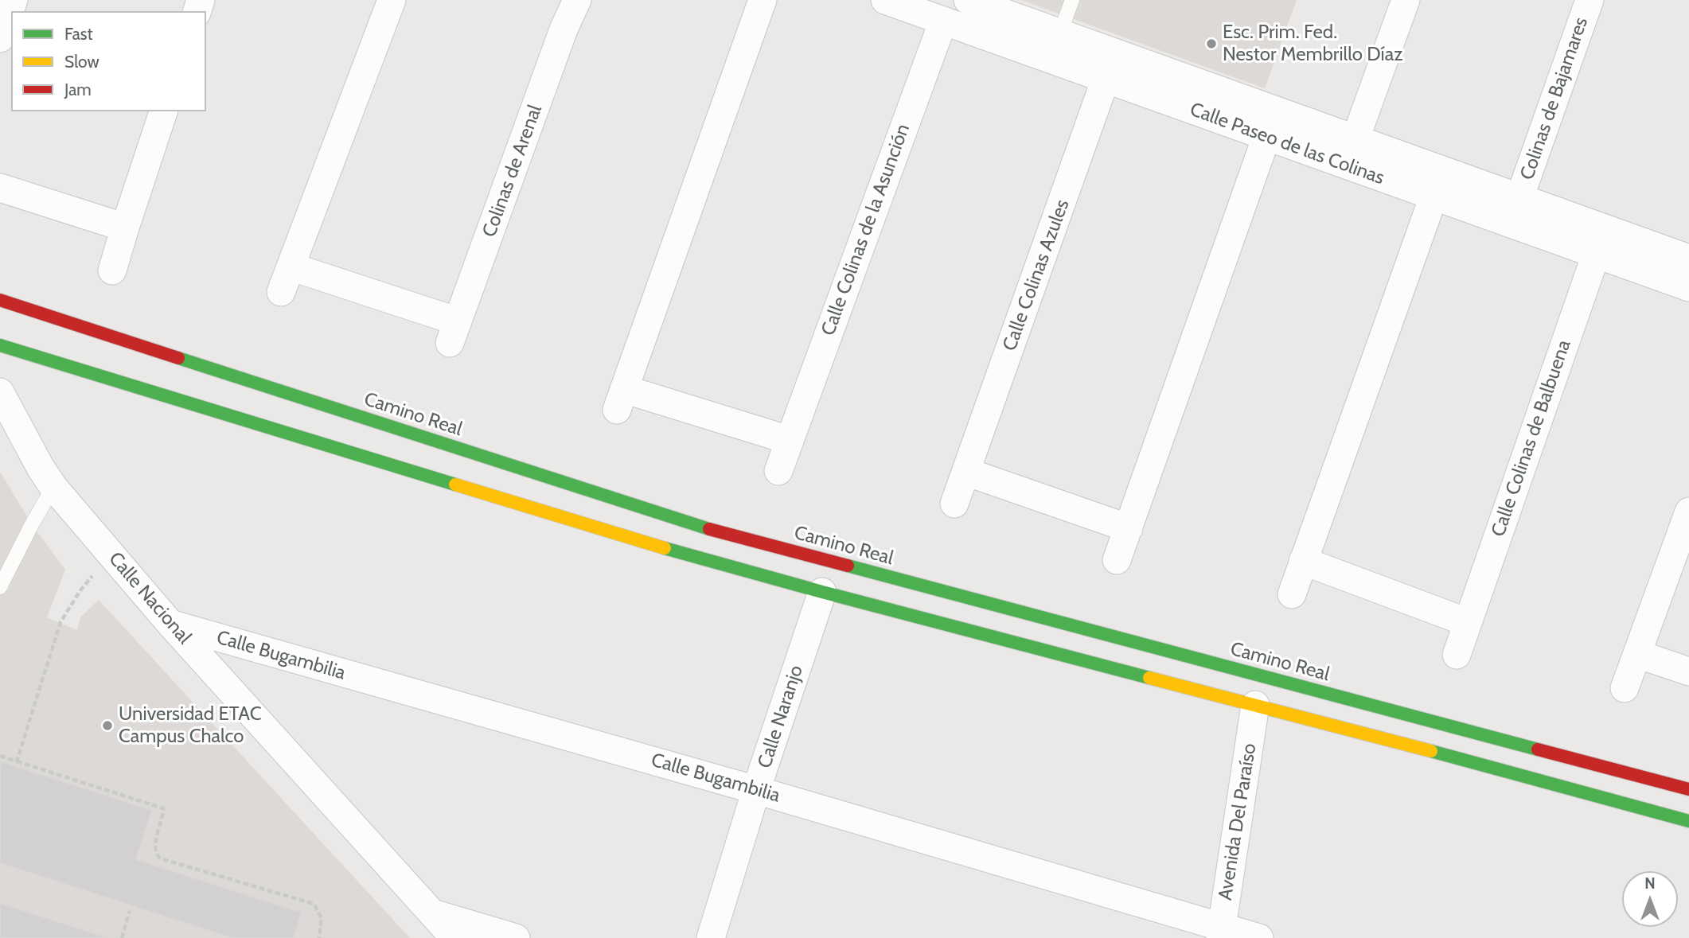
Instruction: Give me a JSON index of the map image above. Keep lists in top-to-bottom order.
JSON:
{
  "streets": {
    "street": [
      "Colinas de Bajamares",
      "Calle Paseo de las Colinas",
      "Colinas de Arenal",
      "Calle Colinas de la Asunción",
      "Calle Colinas Azules",
      "Camino Real",
      "Calle Colinas de Balbuena",
      "Calle Nacional",
      "Calle Bugambilia",
      "Calle Naranjo",
      "Avenida Del Paraíso"
    ]
  },
  "crossings": [
    ["Colinas de Bajamares", "Calle Paseo de las Colinas"],
    ["Calle Paseo de las Colinas", "Calle Colinas de la Asunción"],
    ["Calle Paseo de las Colinas", "Calle Colinas Azules"],
    ["Calle Paseo de las Colinas", "Calle Colinas de Balbuena"],
    ["Camino Real", "Calle Naranjo"],
    ["Camino Real", "Avenida Del Paraíso"],
    ["Calle Nacional", "Calle Bugambilia"],
    ["Calle Bugambilia", "Calle Naranjo"],
    ["Calle Bugambilia", "Avenida Del Paraíso"]
  ],
  "places": ["Esc. Prim. Fed. Nestor Membrillo Díaz", "Universidad ETAC Campus Chalco"],
  "legend": ["Fast", "Slow", "Jam"],
  "north": "top"
}
